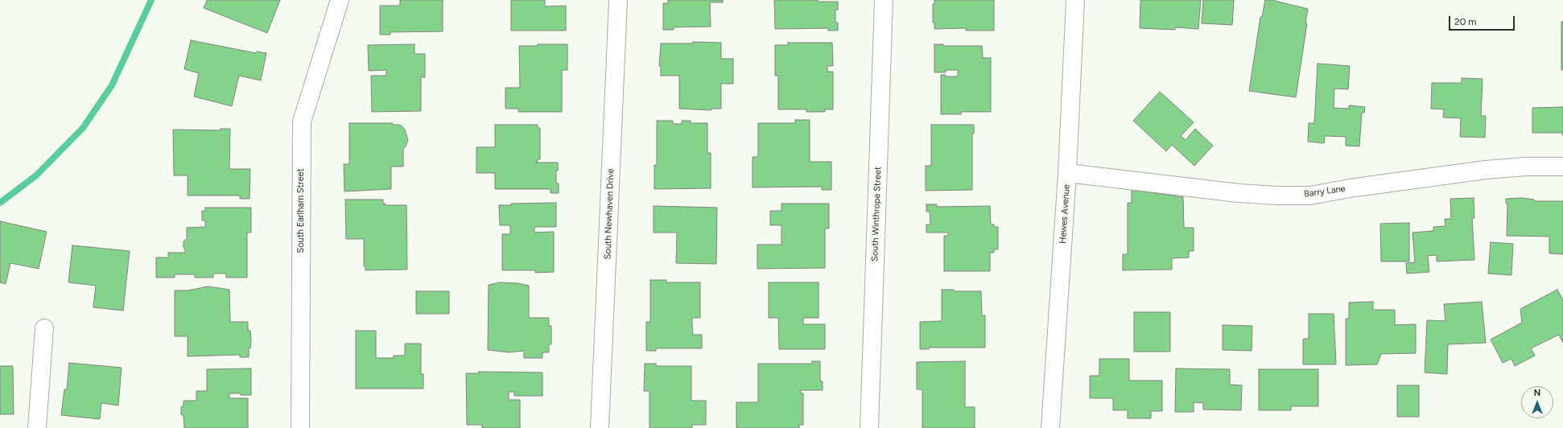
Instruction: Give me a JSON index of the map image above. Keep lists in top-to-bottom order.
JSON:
{
  "streets": {
    "street": [
      "Barry Lane",
      "South Earlham Street",
      "South Newhaven Drive",
      "South Winthrope Street",
      "Hewes Avenue"
    ]
  },
  "crossings": [
    ["Barry Lane", "Hewes Avenue"]
  ],
  "scale_bar": "20 m",
  "north": "top"
}
